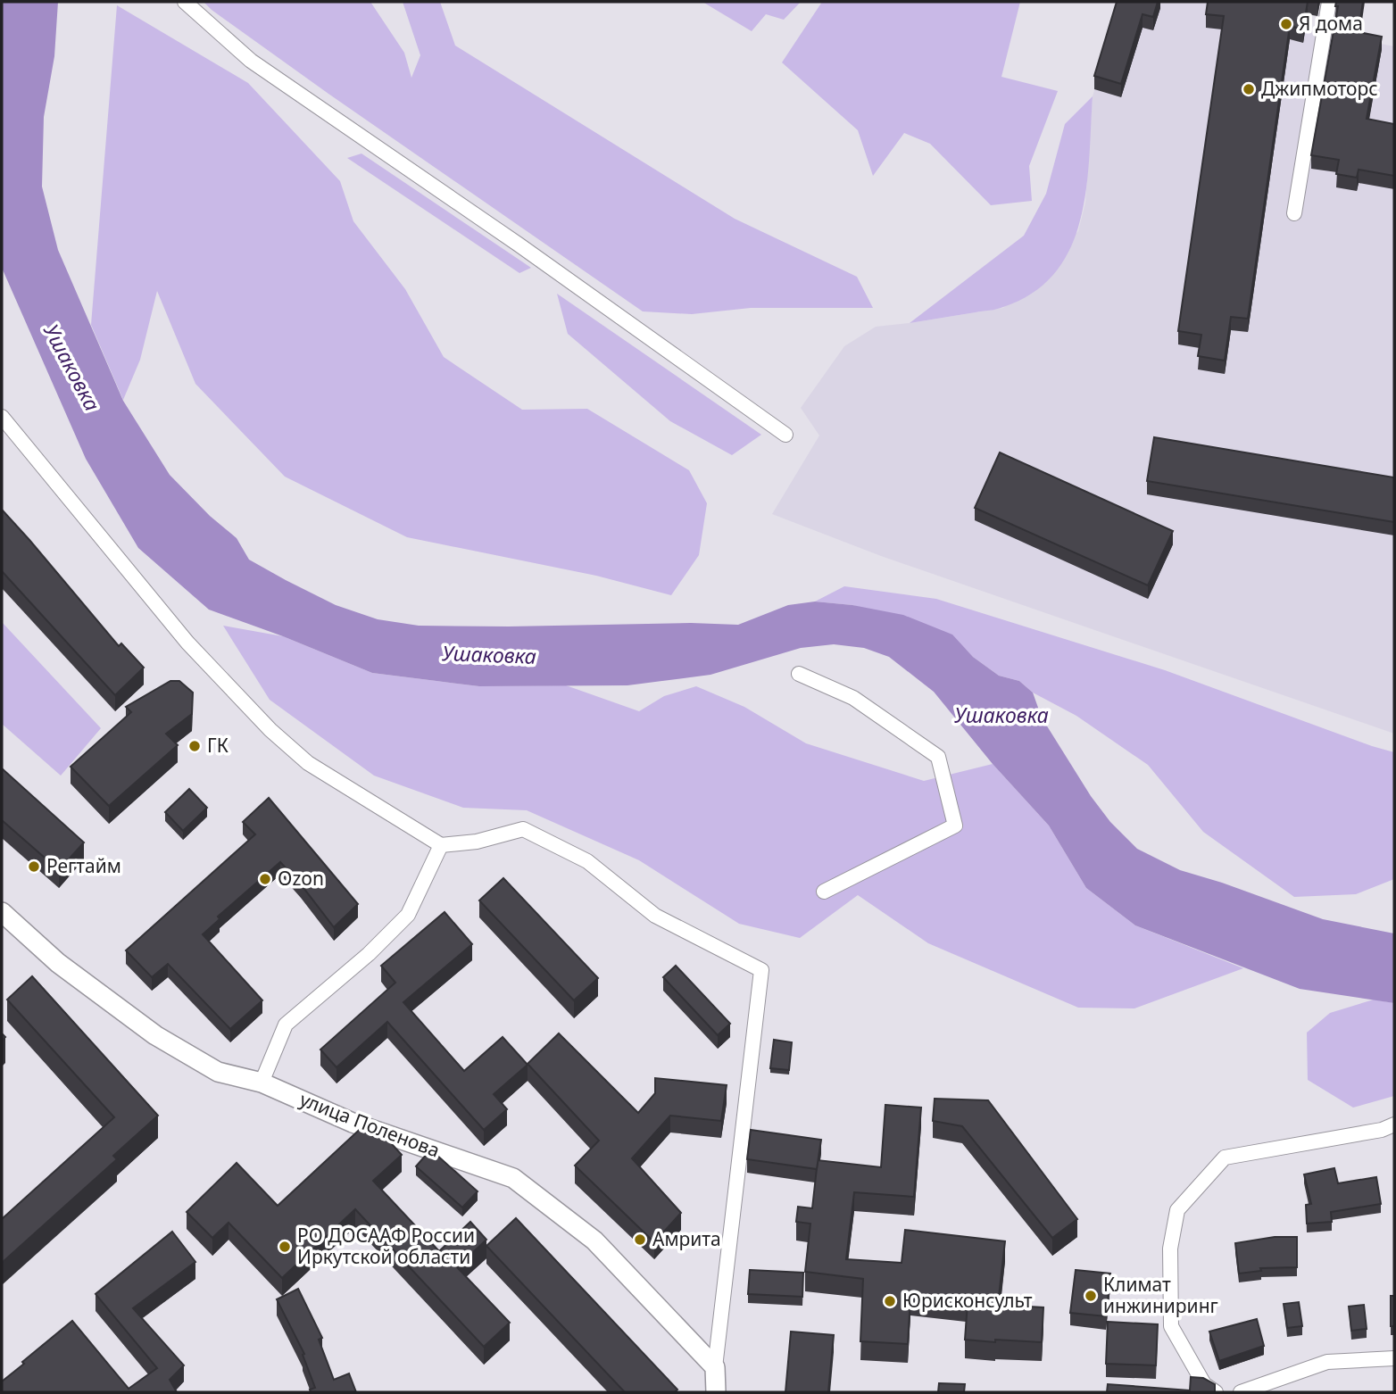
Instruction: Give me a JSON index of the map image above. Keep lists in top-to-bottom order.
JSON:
{
  "streets": {
    "street": ["улица Поленова"]
  },
  "water": ["Ушаковка"],
  "places": [
    "Я дома",
    "Джипмоторс",
    "ГК",
    "Регтайм",
    "Ozon",
    "Амрита",
    "РО ДОСААФ России Иркутской области",
    "Климат инжиниринг",
    "Юрисконсульт"
  ]
}
